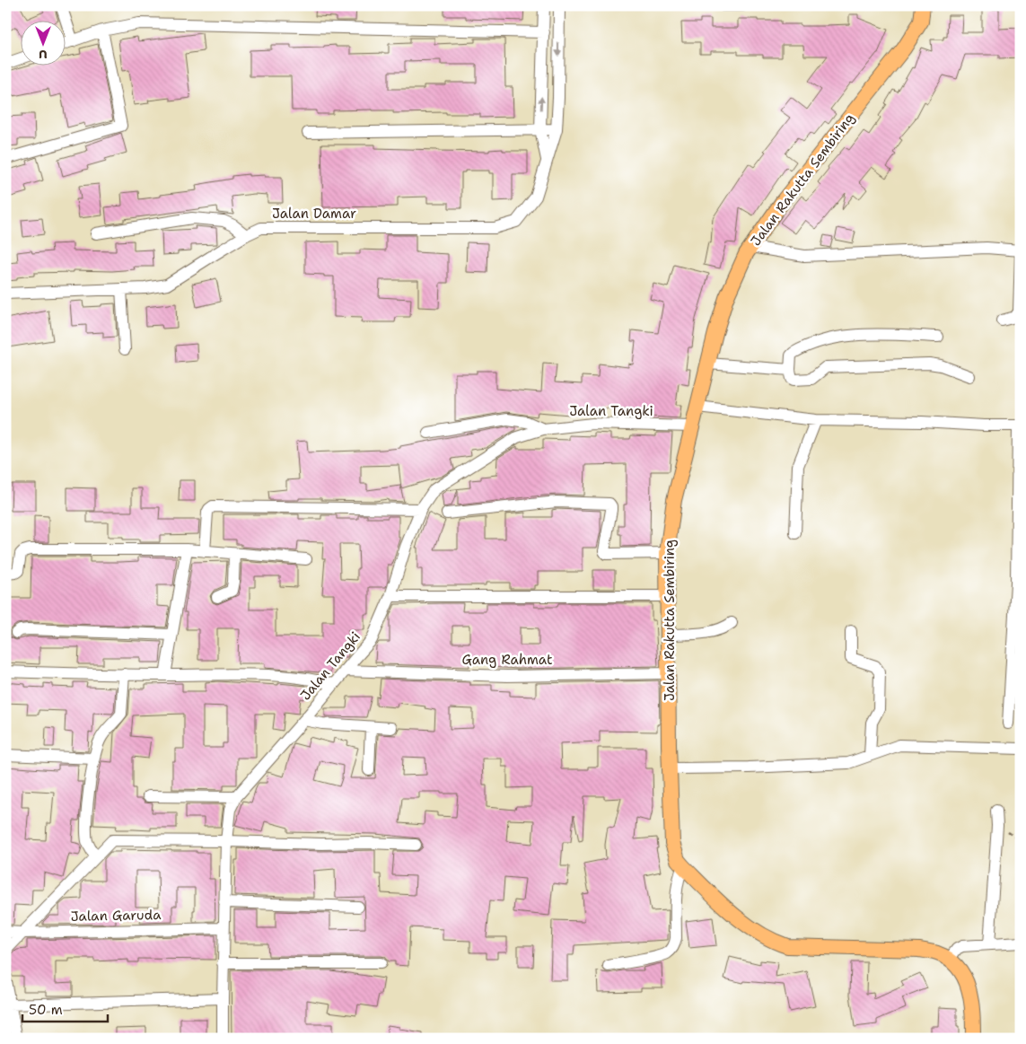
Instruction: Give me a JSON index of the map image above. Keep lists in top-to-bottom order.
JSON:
{
  "streets": {
    "main road": ["Jalan Rakutta Sembiring"],
    "street": [
      "Jalan Damar",
      "Jalan Tangki",
      "Gang Rahmat",
      "Jalan Garuda"
    ]
  },
  "crossings": [
    ["Jalan Rakutta Sembiring", "Jalan Tangki"],
    ["Jalan Rakutta Sembiring", "Gang Rahmat"],
    ["Jalan Tangki", "Gang Rahmat"],
    ["Jalan Tangki", "Jalan Garuda"]
  ],
  "scale_bar": "50 m",
  "north": "bottom"
}
